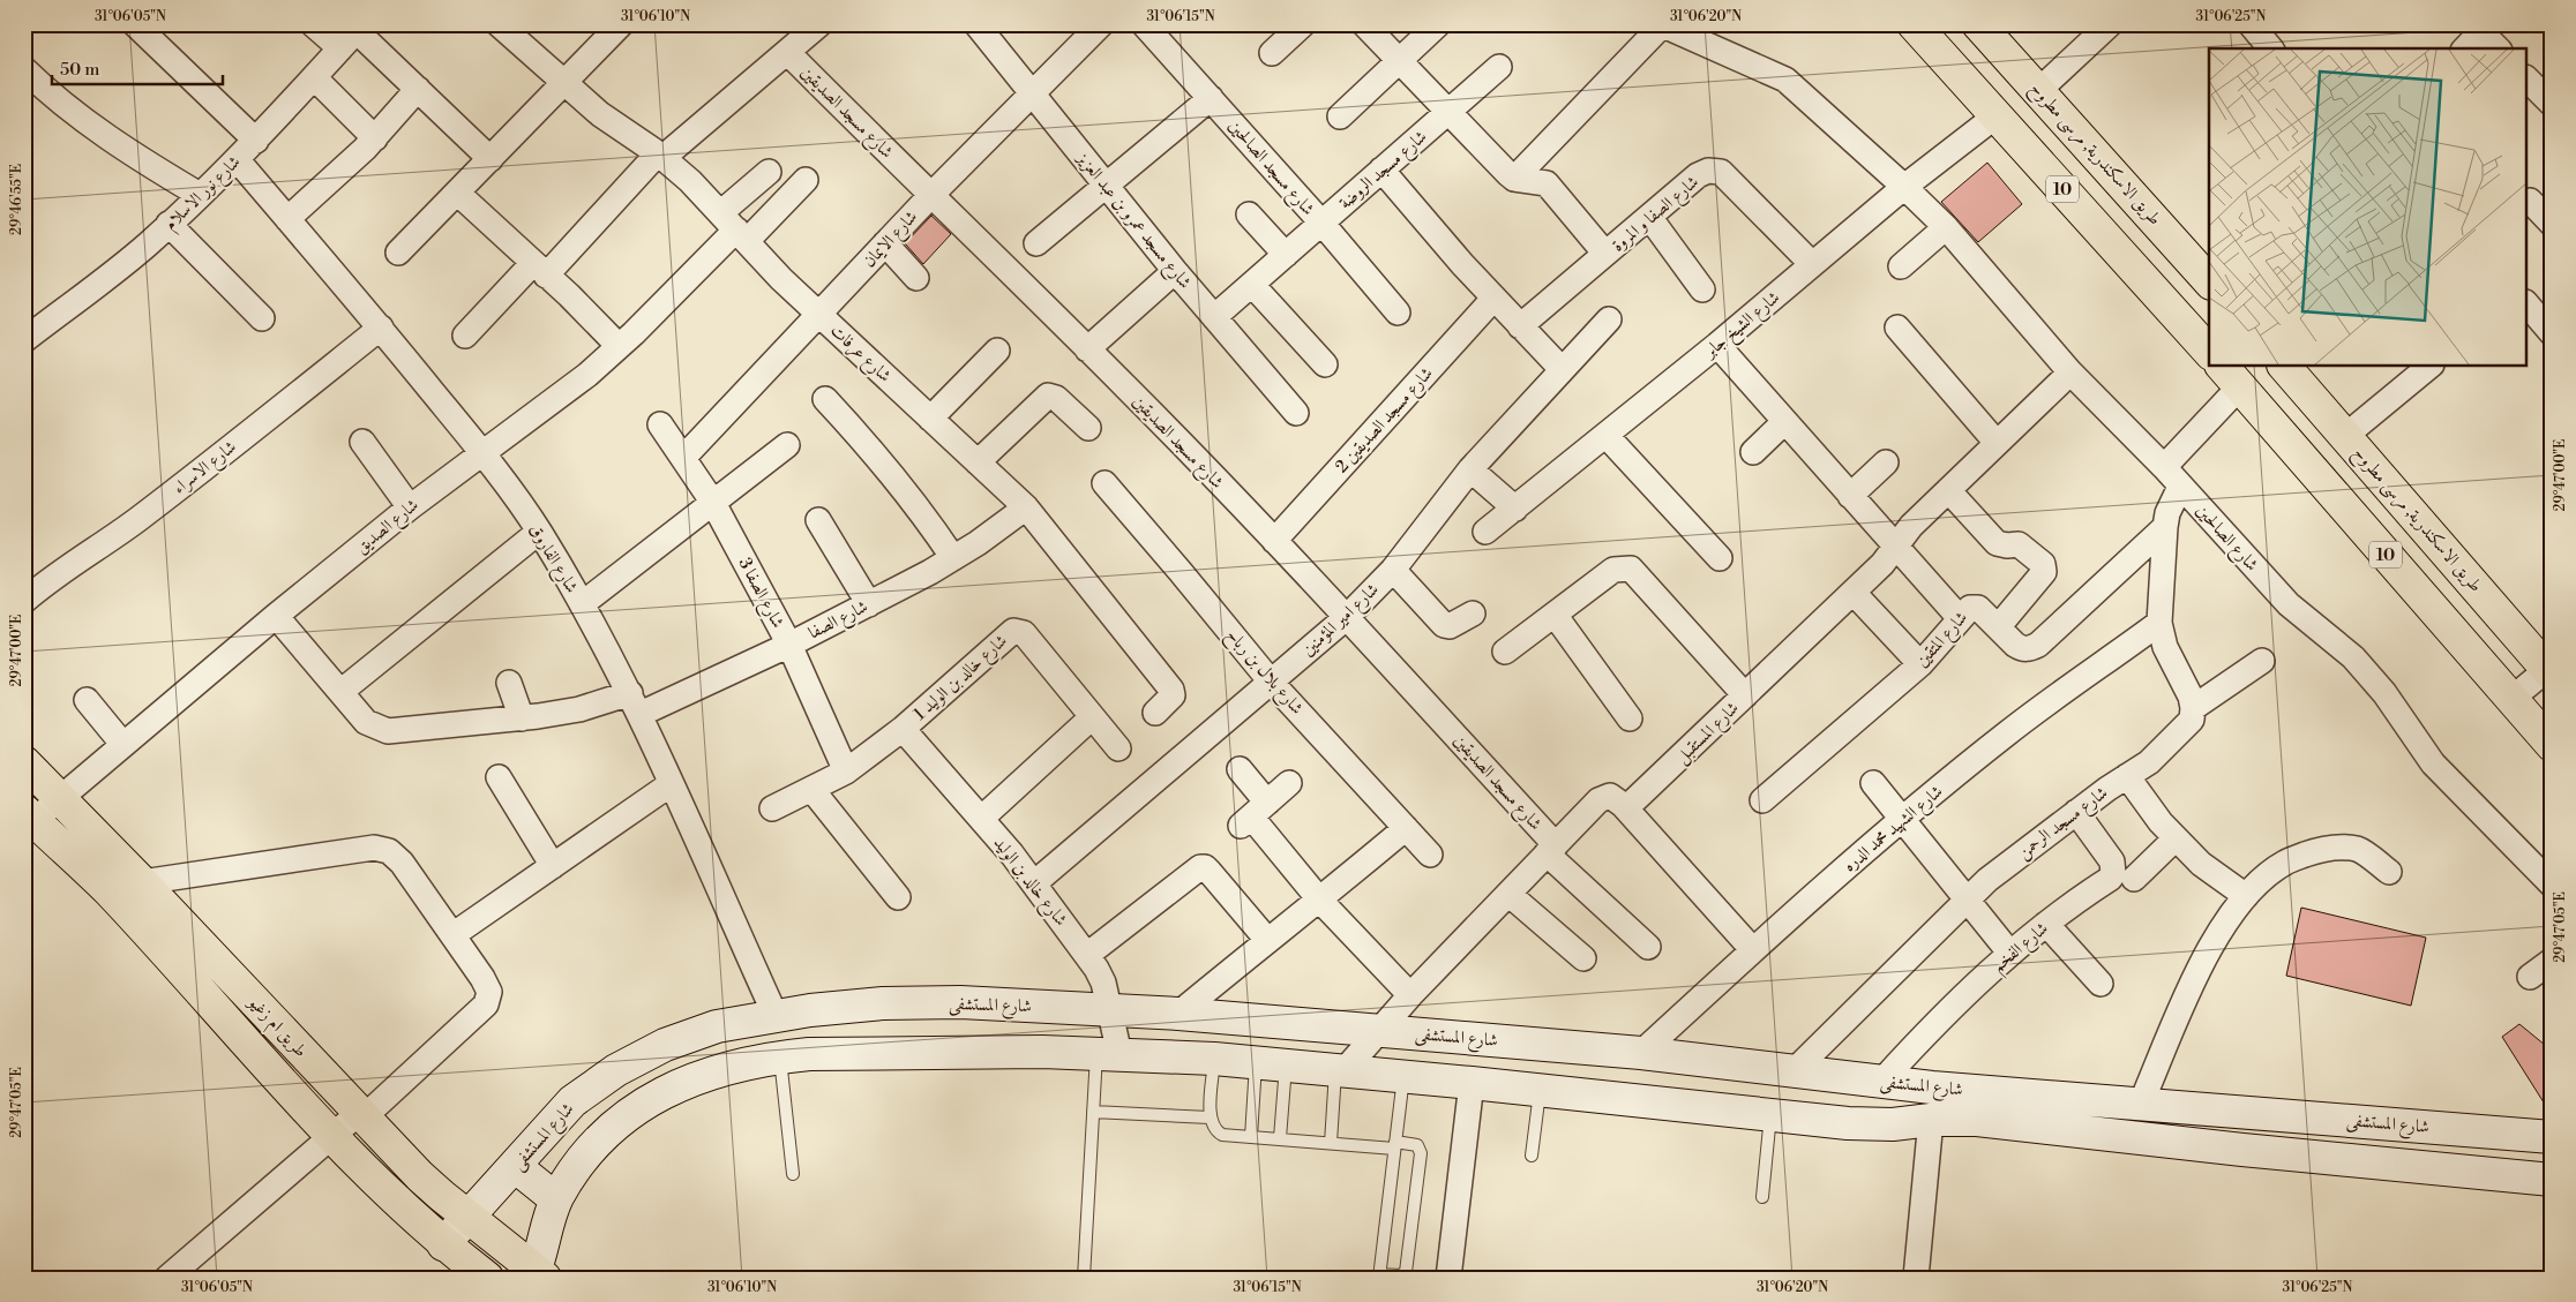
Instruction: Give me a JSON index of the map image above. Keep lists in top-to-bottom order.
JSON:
{
  "streets": {
    "main road": ["طريق الاسكندرية, مرسى مطروح", "10", "طريق ام زغيو"],
    "street": [
      "شارع مسجد الصديقين",
      "شارع مسجد الصالحين",
      "شارع مسجد الروضة",
      "شارع نور الاسلام",
      "شارع الصفا و المروة",
      "شارع مسجد عمرو بن عبد العزيز",
      "شارع الايمان",
      "شارع الشيخ جابر",
      "شارع عرفات",
      "شارع مسجد الصديقين 2",
      "شارع الاسراء",
      "شارع الصديق",
      "شارع الصالحين",
      "شارع الفاروق",
      "شارع الصفا 3",
      "شارع الصفا",
      "شارع امير المؤمنين",
      "شارع المتقين",
      "شارع بلال بن رباح",
      "شارع خالد بن الوليد 1",
      "شارع المستقبل",
      "شارع مسجد الرحمن",
      "شارع الشهيد محمد الدره",
      "شارع خالد بن الوليد",
      "شارع الفخم",
      "شارع المستشفى"
    ]
  },
  "crossings": [
    ["شارع مسجد الصديقين", "شارع الايمان"],
    ["شارع مسجد الصديقين", "شارع مسجد الصديقين 2"],
    ["شارع مسجد الصديقين", "شارع امير المؤمنين"],
    ["شارع مسجد الصالحين", "شارع مسجد الروضة"],
    ["شارع مسجد الروضة", "شارع مسجد عمرو بن عبد العزيز"],
    ["10", "شارع الشيخ جابر"],
    ["شارع نور الاسلام", "شارع الفاروق"],
    ["شارع الصفا و المروة", "شارع الشيخ جابر"],
    ["شارع مسجد عمرو بن عبد العزيز", "شارع الايمان"],
    ["شارع الايمان", "شارع عرفات"],
    ["شارع الايمان", "شارع الصفا 3"],
    ["شارع الشيخ جابر", "شارع الصالحين"],
    ["شارع عرفات", "شارع الصديق"],
    ["شارع عرفات", "شارع الصفا"],
    ["شارع الاسراء", "شارع الفاروق"],
    ["شارع الصديق", "شارع الفاروق"],
    ["شارع الصديق", "طريق ام زغيو"],
    ["شارع الصالحين", "شارع المتقين"],
    ["شارع الصالحين", "شارع المستقبل"],
    ["شارع الفاروق", "شارع الصفا"],
    ["شارع الفاروق", "شارع المستشفى"],
    ["شارع الصفا 3", "شارع الصفا"],
    ["شارع الصفا 3", "شارع خالد بن الوليد 1"],
    ["شارع امير المؤمنين", "شارع بلال بن رباح"],
    ["شارع امير المؤمنين", "شارع خالد بن الوليد"],
    ["شارع خالد بن الوليد 1", "شارع خالد بن الوليد"],
    ["شارع مسجد الرحمن", "شارع الفخم"],
    ["شارع مسجد الرحمن", "شارع المستشفى"],
    ["شارع الشهيد محمد الدره", "شارع المستشفى"],
    ["شارع خالد بن الوليد", "شارع المستشفى"],
    ["شارع الفخم", "شارع المستشفى"],
    ["شارع المستشفى", "طريق ام زغيو"]
  ],
  "scale_bar": "50 m",
  "coordinates": [
    "31°06'05\"N",
    "31°06'10\"N",
    "31°06'15\"N",
    "31°06'20\"N",
    "31°06'25\"N",
    "29°46'55\"E",
    "29°47'00\"E",
    "29°47'05\"E"
  ]
}
